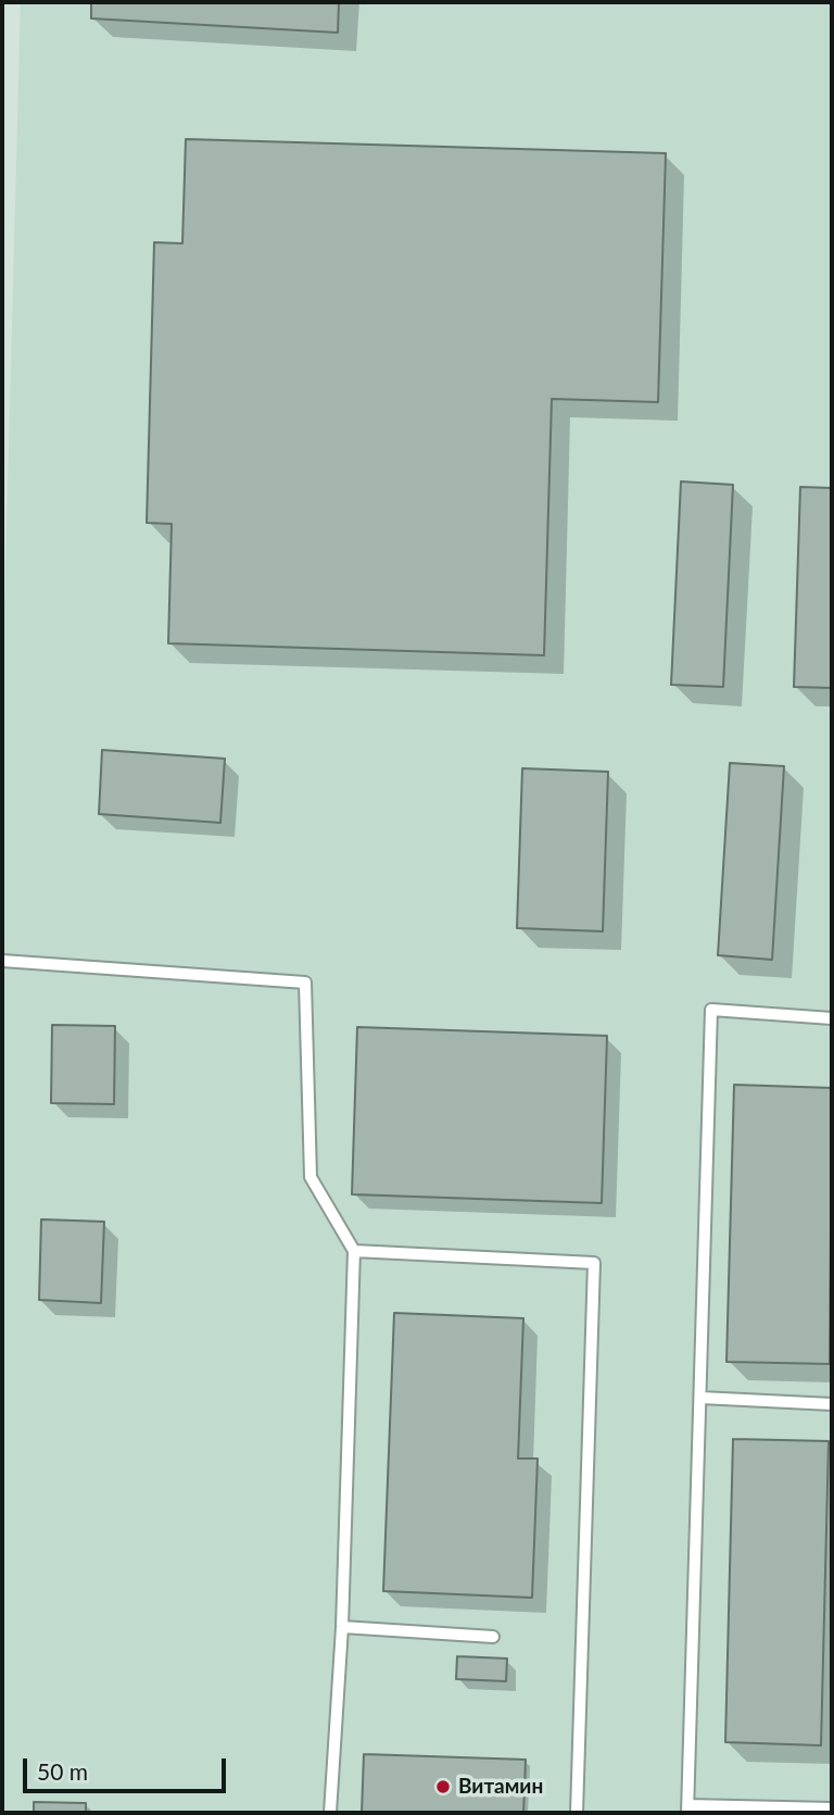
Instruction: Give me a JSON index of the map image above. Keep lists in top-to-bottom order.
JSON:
{
  "places": ["Витамин"],
  "scale_bar": "50 m"
}
